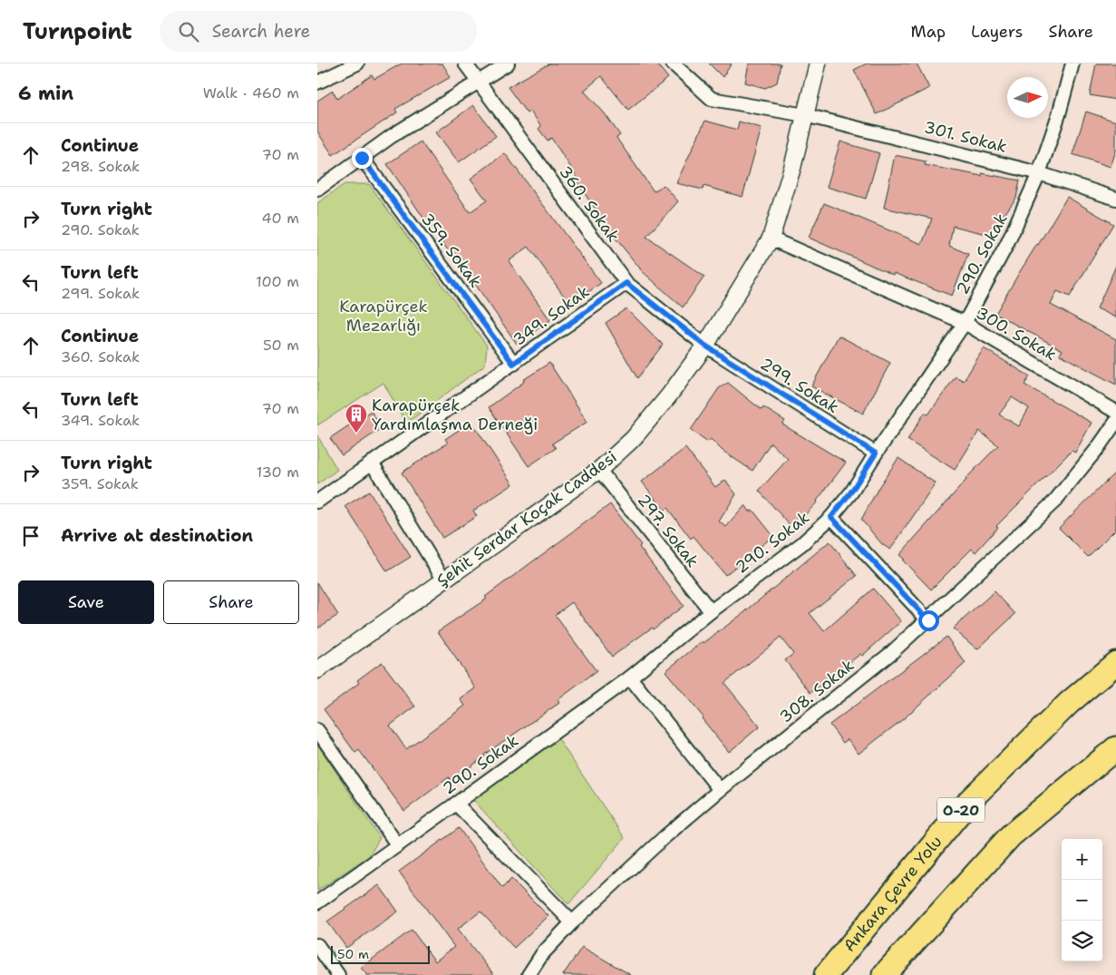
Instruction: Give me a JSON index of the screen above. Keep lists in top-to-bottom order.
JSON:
{
  "streets": {
    "highway": ["O-20", "Ankara Çevre Yolu"],
    "street": [
      "301. Sokak",
      "360. Sokak",
      "359. Sokak",
      "290. Sokak",
      "349. Sokak",
      "300. Sokak",
      "299. Sokak",
      "Şehit Serdar Koçak Caddesi",
      "297. Sokak",
      "308. Sokak"
    ]
  },
  "crossings": [
    ["301. Sokak", "290. Sokak"],
    ["301. Sokak", "Şehit Serdar Koçak Caddesi"],
    ["360. Sokak", "349. Sokak"],
    ["360. Sokak", "299. Sokak"],
    ["360. Sokak", "Şehit Serdar Koçak Caddesi"],
    ["359. Sokak", "349. Sokak"],
    ["290. Sokak", "300. Sokak"],
    ["290. Sokak", "299. Sokak"],
    ["290. Sokak", "297. Sokak"],
    ["300. Sokak", "Şehit Serdar Koçak Caddesi"],
    ["299. Sokak", "Şehit Serdar Koçak Caddesi"],
    ["Şehit Serdar Koçak Caddesi", "297. Sokak"]
  ],
  "parks": ["Karapürçek Mezarlığı"],
  "places": {
    "building": ["Karapürçek Yardımlaşma Derneği"]
  },
  "scale_bar": "50 m",
  "north": "right",
  "page": {
    "header": "Turnpoint",
    "search": "Search here",
    "nav": ["Map", "Layers", "Share"],
    "heading": ["6 min", "Walk · 460 m"],
    "list": [
      ["Continue", "298. Sokak", "70 m"],
      ["Turn right", "290. Sokak", "40 m"],
      ["Turn left", "299. Sokak", "100 m"],
      ["Continue", "360. Sokak", "50 m"],
      ["Turn left", "349. Sokak", "70 m"],
      ["Turn right", "359. Sokak", "130 m"],
      "Arrive at destination"
    ],
    "buttons": ["Save", "Share"],
    "map_buttons": ["+", "−"],
    "scale": "50 m"
  }
}
